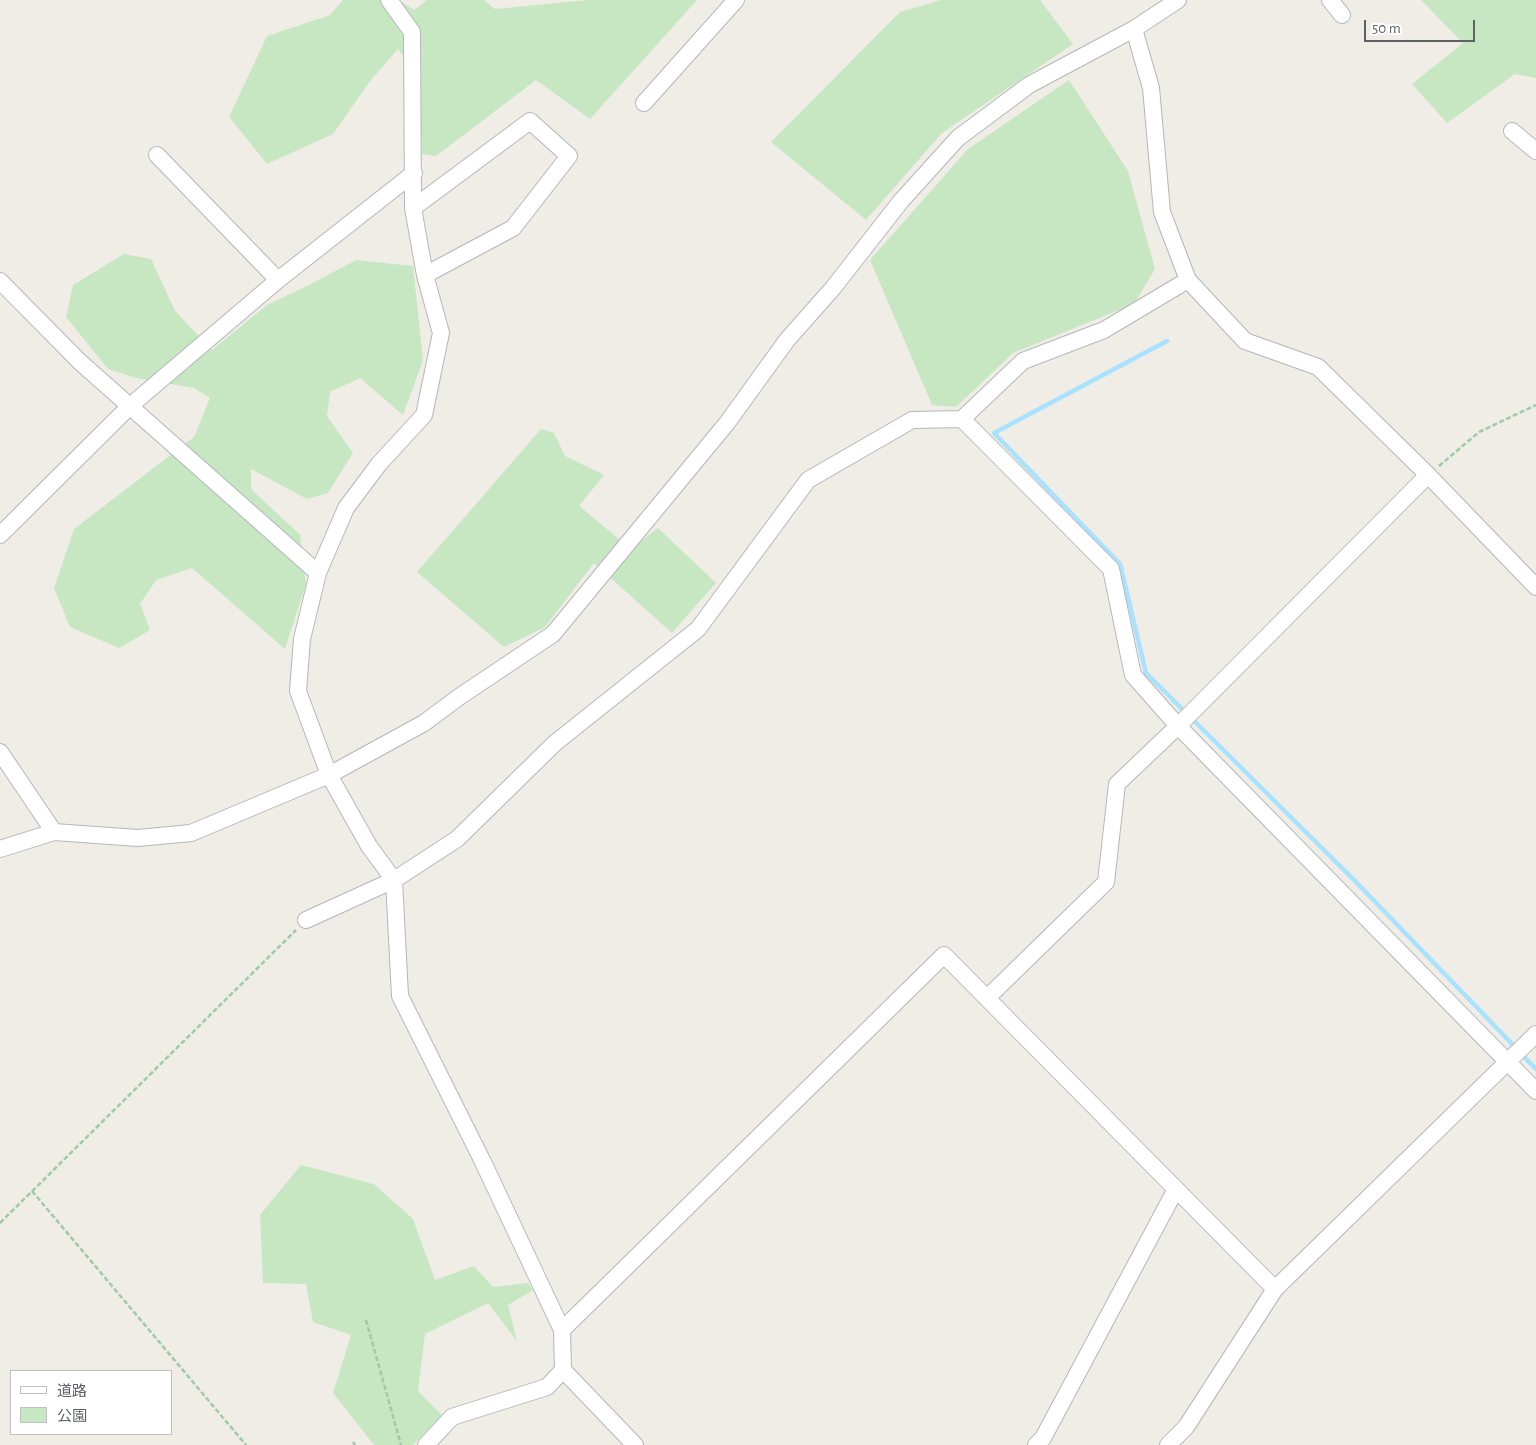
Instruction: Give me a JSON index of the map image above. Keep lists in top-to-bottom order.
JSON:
{
  "legend": ["道路", "公園"],
  "scale_bar": "50 m"
}
